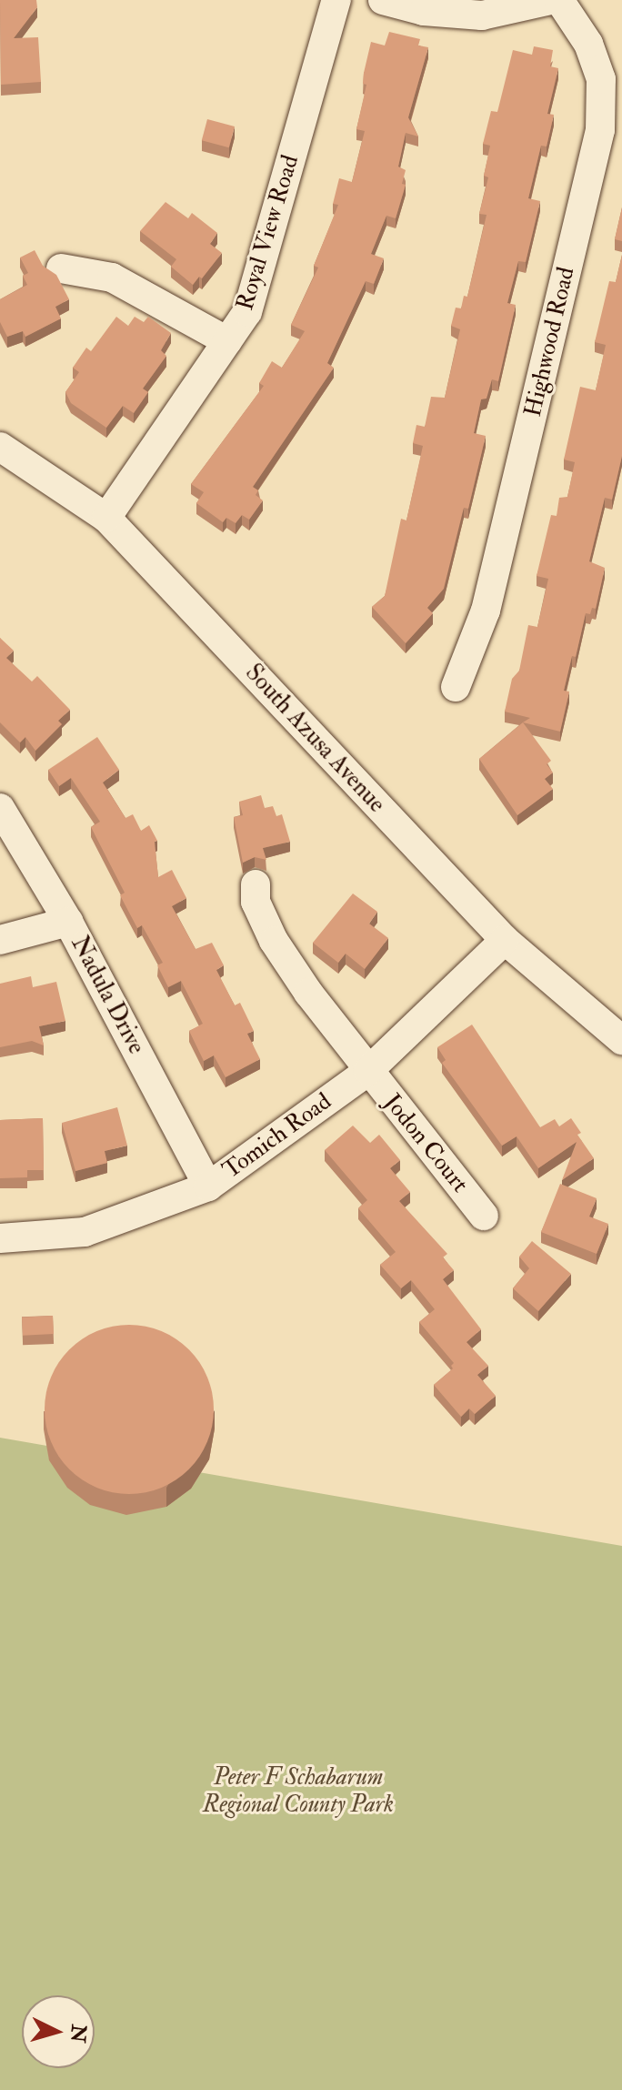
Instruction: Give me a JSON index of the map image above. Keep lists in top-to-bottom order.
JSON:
{
  "streets": {
    "street": [
      "Royal View Road",
      "Highwood Road",
      "South Azusa Avenue",
      "Nadula Drive",
      "Tomich Road",
      "Jodon Court"
    ]
  },
  "crossings": [
    ["Royal View Road", "South Azusa Avenue"],
    ["South Azusa Avenue", "Tomich Road"],
    ["Nadula Drive", "Tomich Road"],
    ["Tomich Road", "Jodon Court"]
  ],
  "parks": ["Peter F Schabarum Regional County Park"],
  "north": "right"
}
